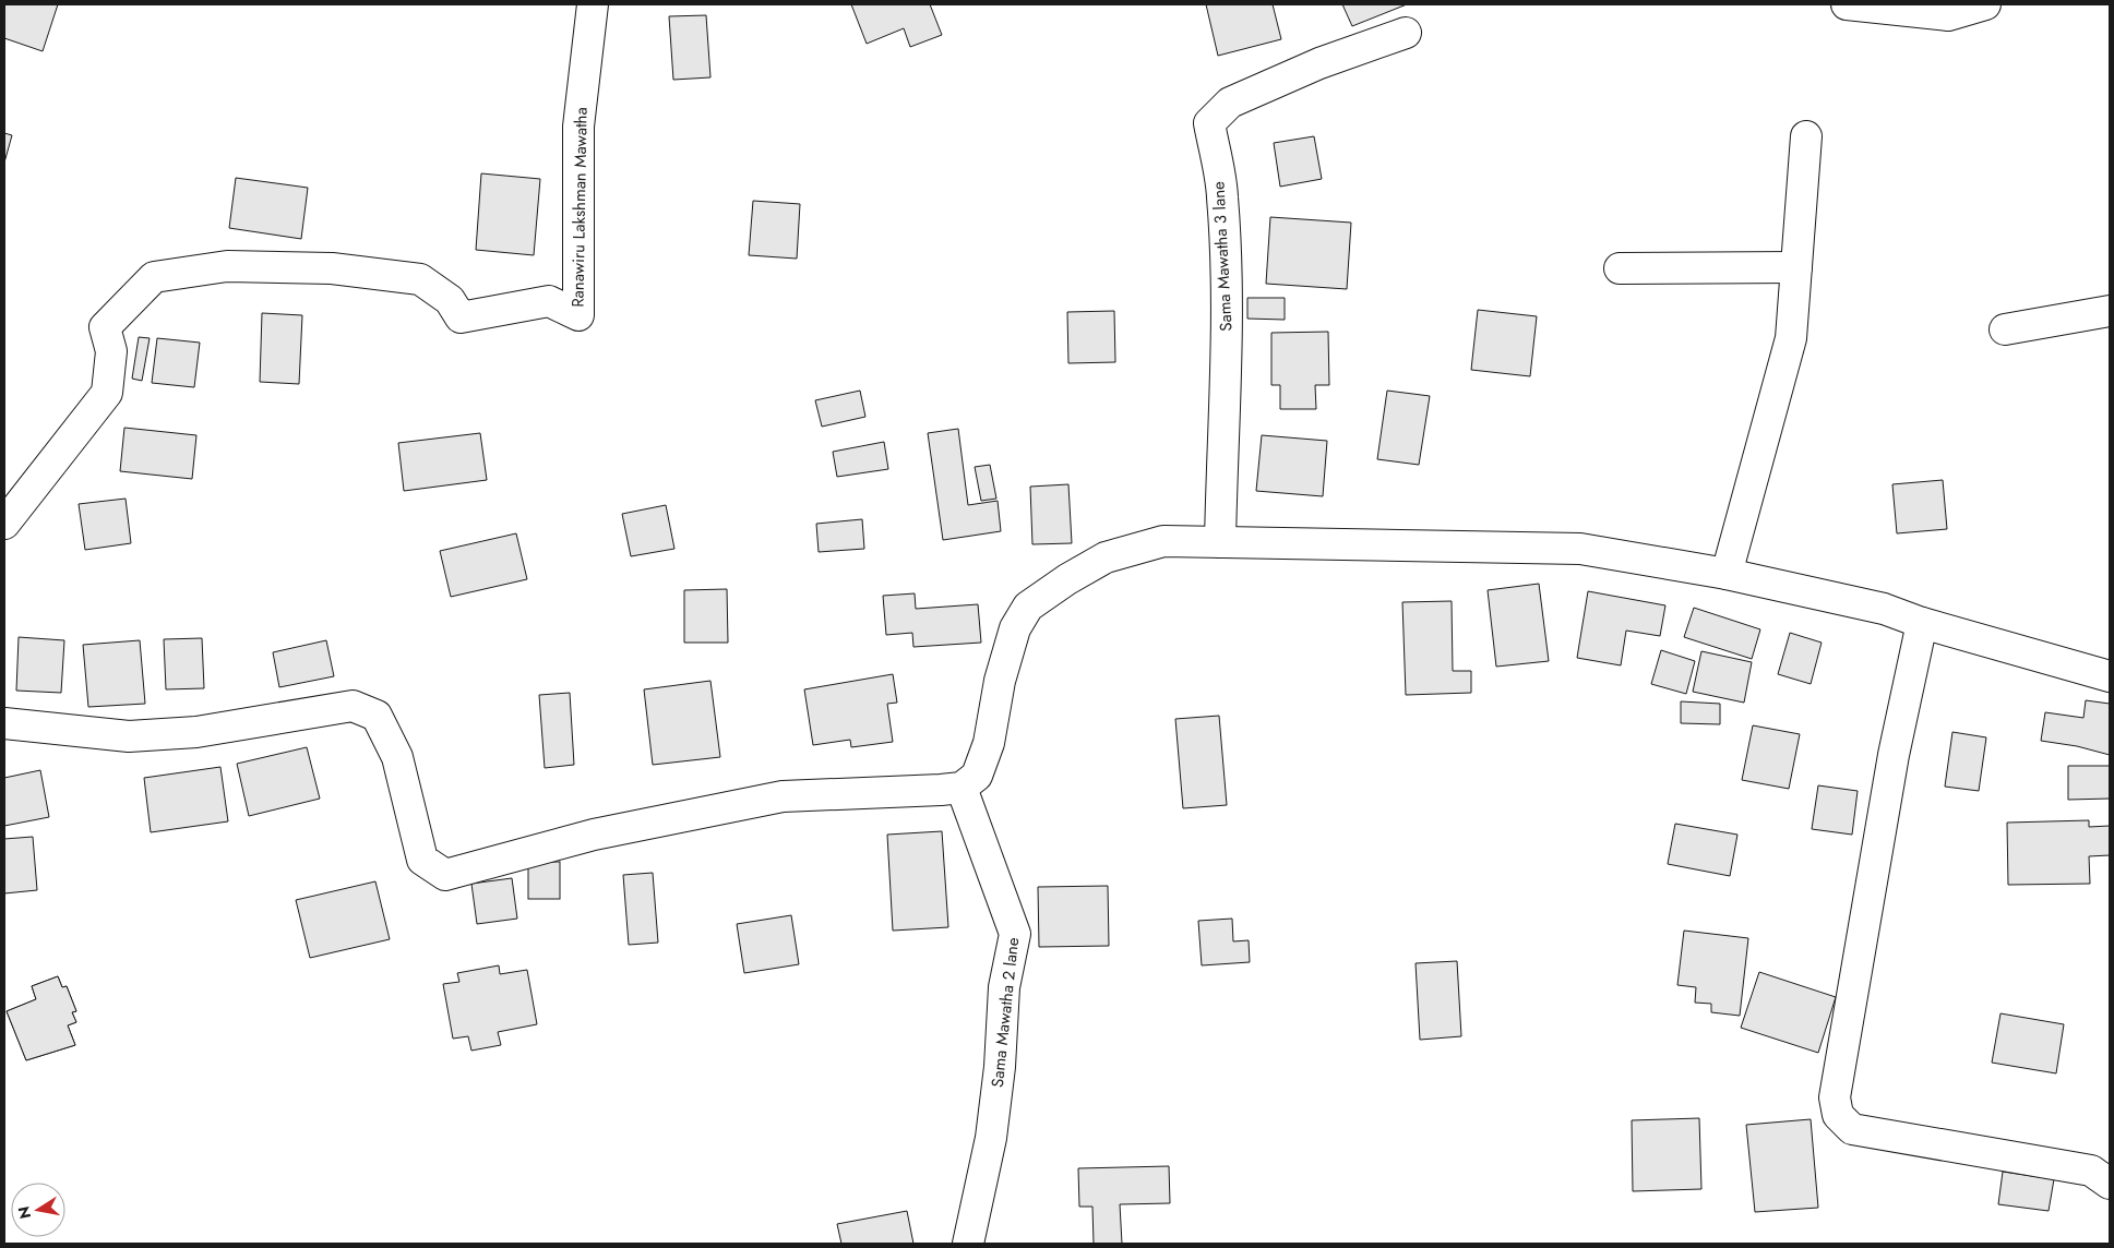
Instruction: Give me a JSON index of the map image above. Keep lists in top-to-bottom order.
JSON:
{
  "streets": {
    "street": ["Ranawiru Lakshman Mawatha", "Sama Mawatha 3 lane", "Sama Mawatha 2 lane"]
  },
  "north": "left"
}
